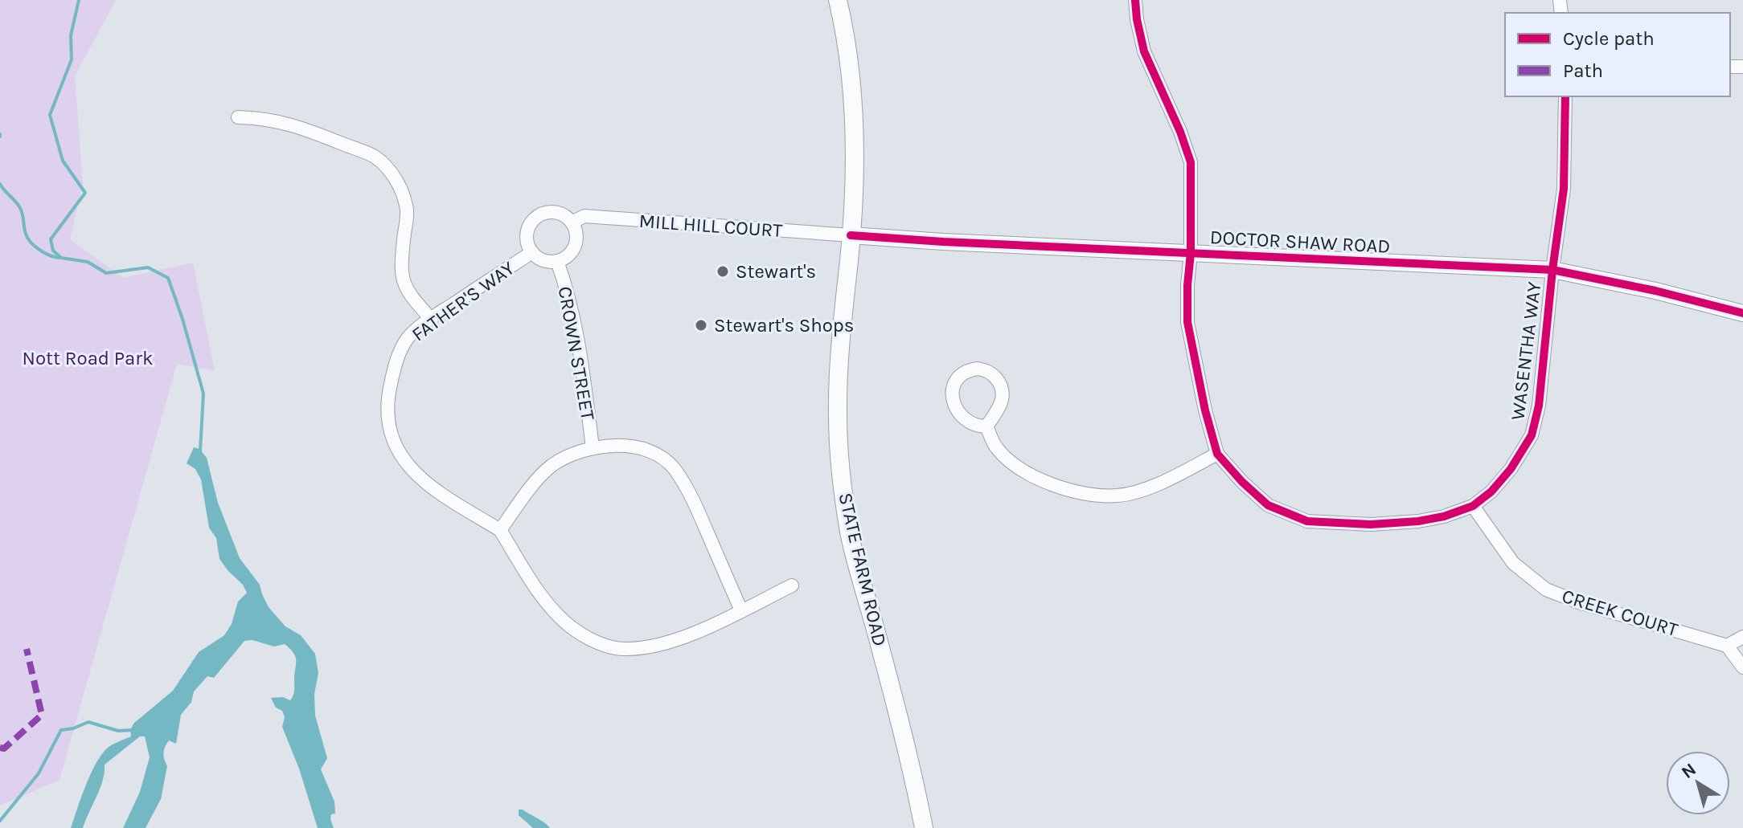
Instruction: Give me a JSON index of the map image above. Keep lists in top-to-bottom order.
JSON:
{
  "streets": {
    "main road": ["STATE FARM ROAD"],
    "street": [
      "MILL HILL COURT",
      "DOCTOR SHAW ROAD",
      "FATHER'S WAY",
      "WASENTHA WAY",
      "CROWN STREET",
      "CREEK COURT"
    ]
  },
  "crossings": [
    ["MILL HILL COURT", "DOCTOR SHAW ROAD"],
    ["MILL HILL COURT", "FATHER'S WAY"],
    ["MILL HILL COURT", "CROWN STREET"],
    ["MILL HILL COURT", "STATE FARM ROAD"],
    ["DOCTOR SHAW ROAD", "WASENTHA WAY"],
    ["DOCTOR SHAW ROAD", "STATE FARM ROAD"],
    ["FATHER'S WAY", "CROWN STREET"],
    ["WASENTHA WAY", "CREEK COURT"]
  ],
  "parks": ["Nott Road Park"],
  "places": ["Stewart's", "Stewart's Shops"],
  "legend": ["Cycle path", "Path"],
  "north": "top left"
}
